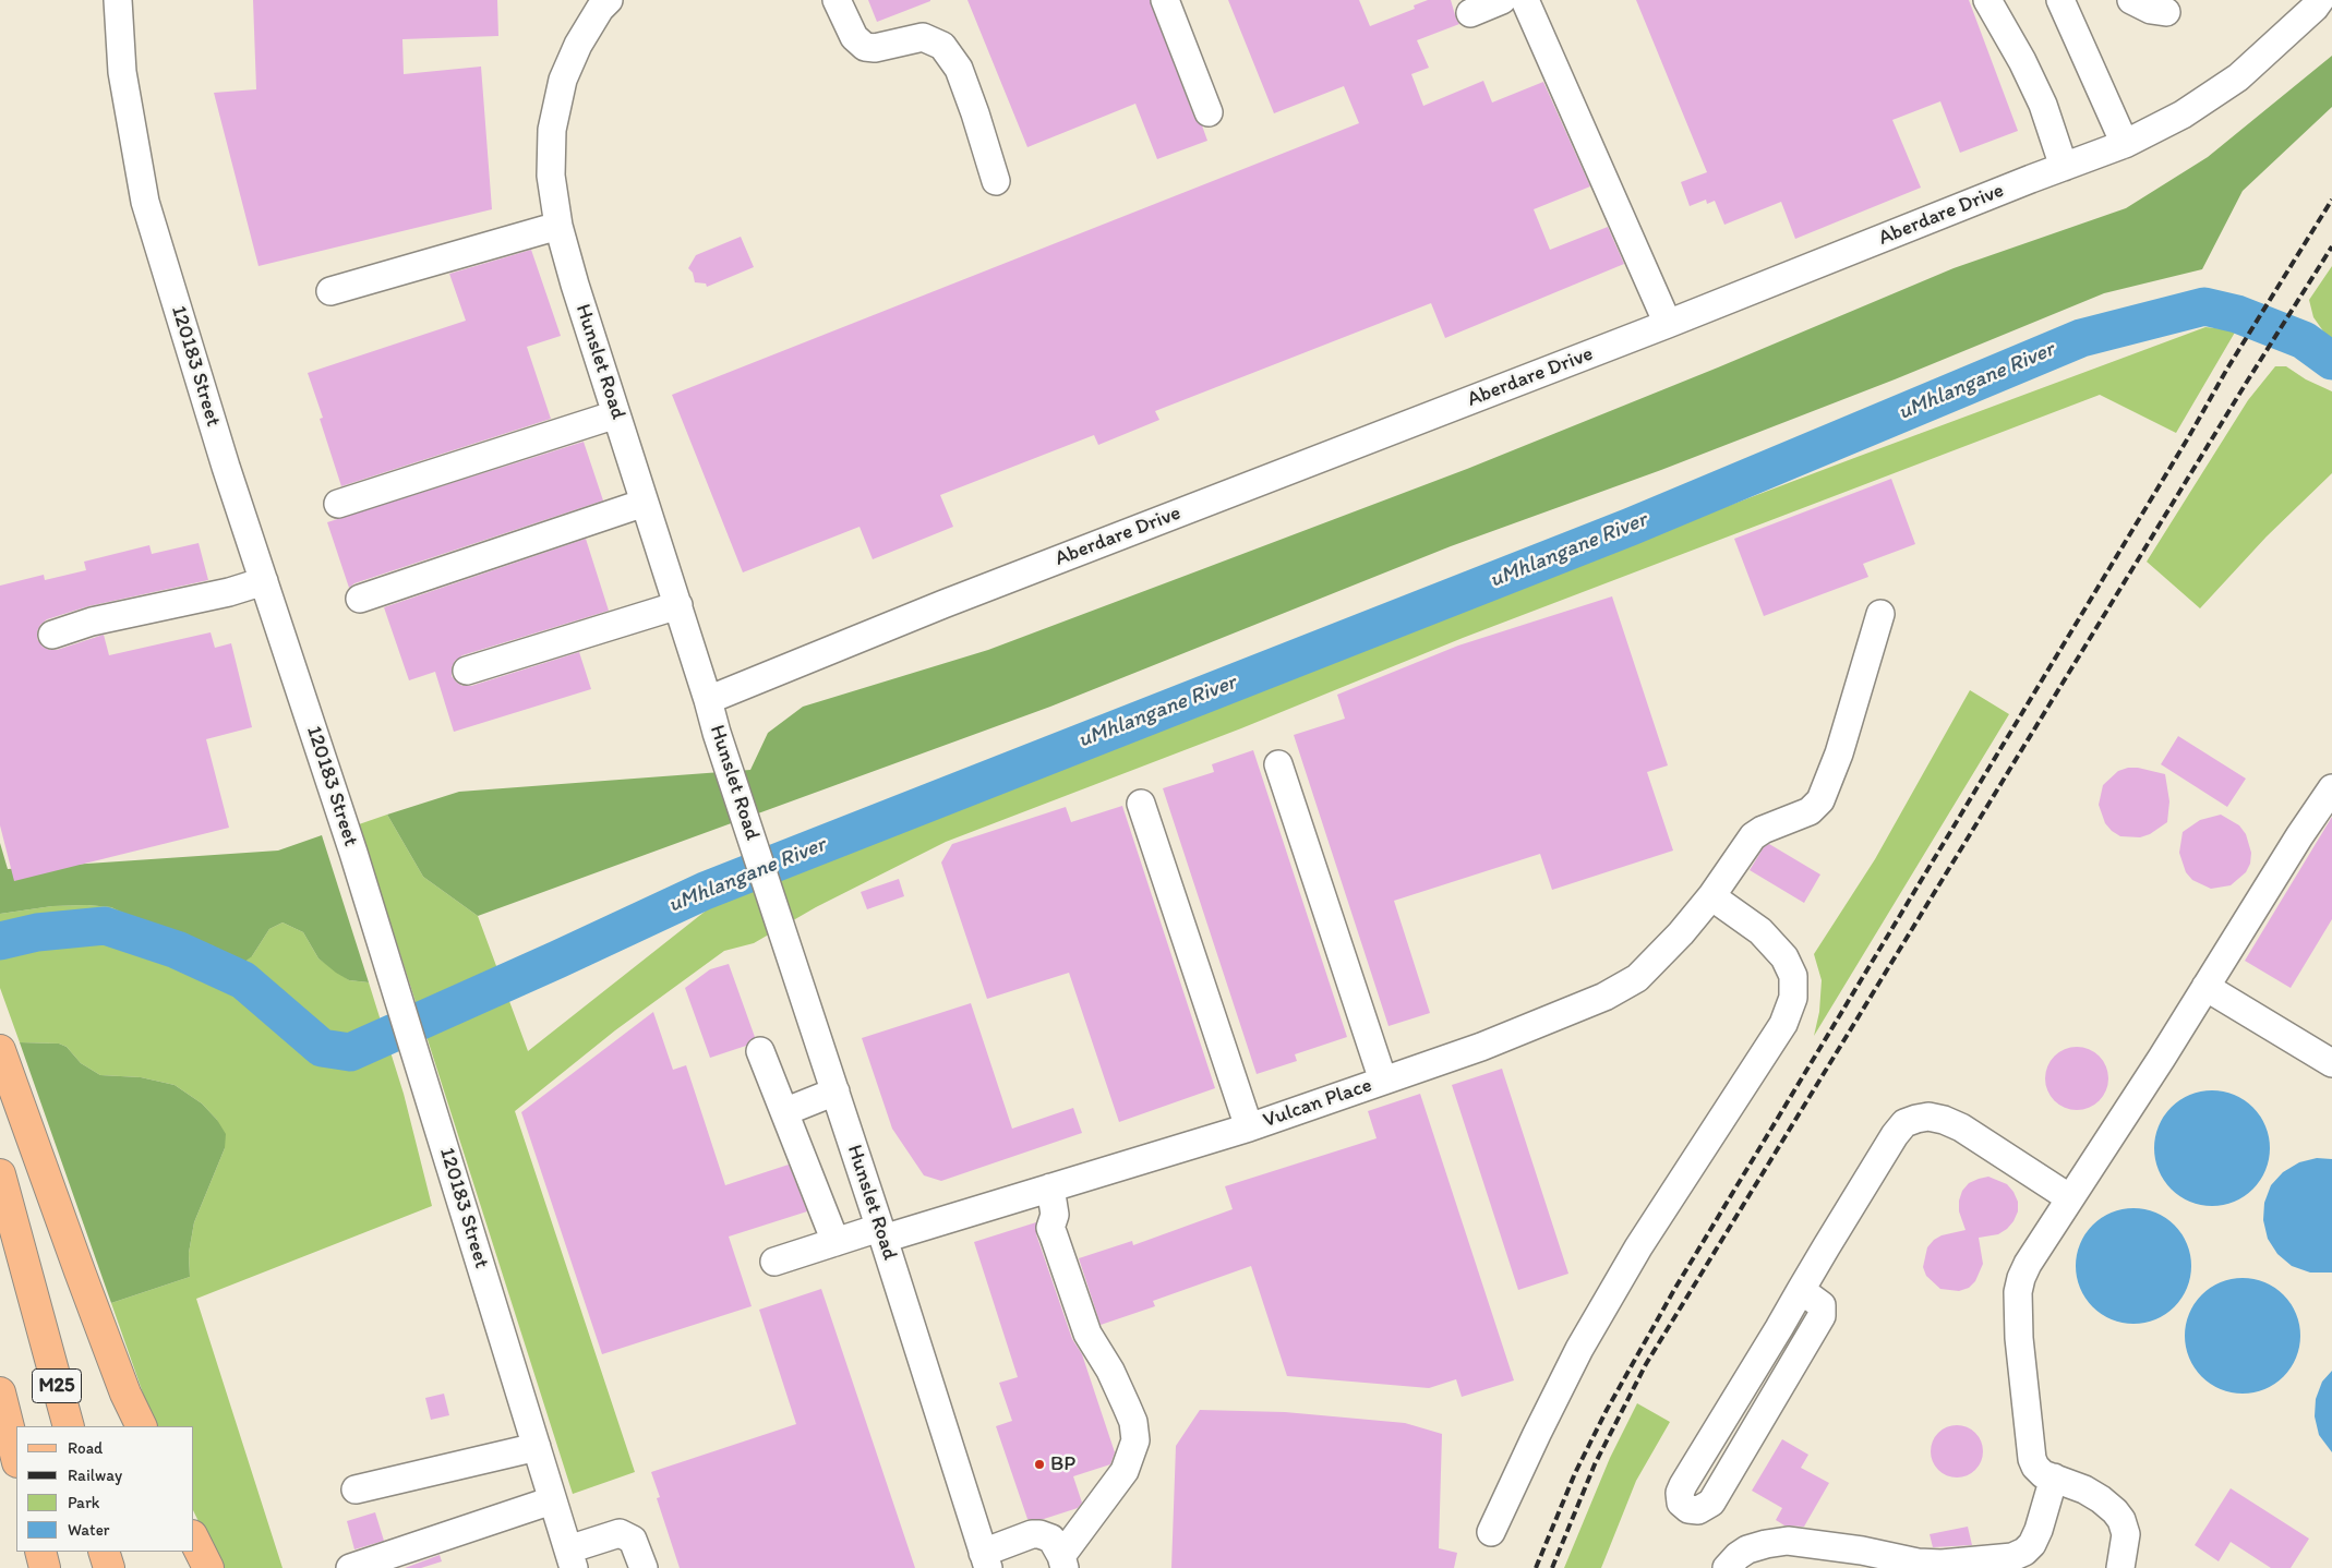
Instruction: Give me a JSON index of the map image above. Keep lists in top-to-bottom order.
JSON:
{
  "streets": {
    "main road": ["M25"],
    "street": [
      "Aberdare Drive",
      "Hunslet Road",
      "120183 Street",
      "Vulcan Place"
    ]
  },
  "crossings": [
    ["Aberdare Drive", "Hunslet Road"],
    ["Hunslet Road", "Vulcan Place"]
  ],
  "water": ["uMhlangane River"],
  "places": ["BP"],
  "legend": [
    "Road",
    "Railway",
    "Park",
    "Water"
  ]
}
